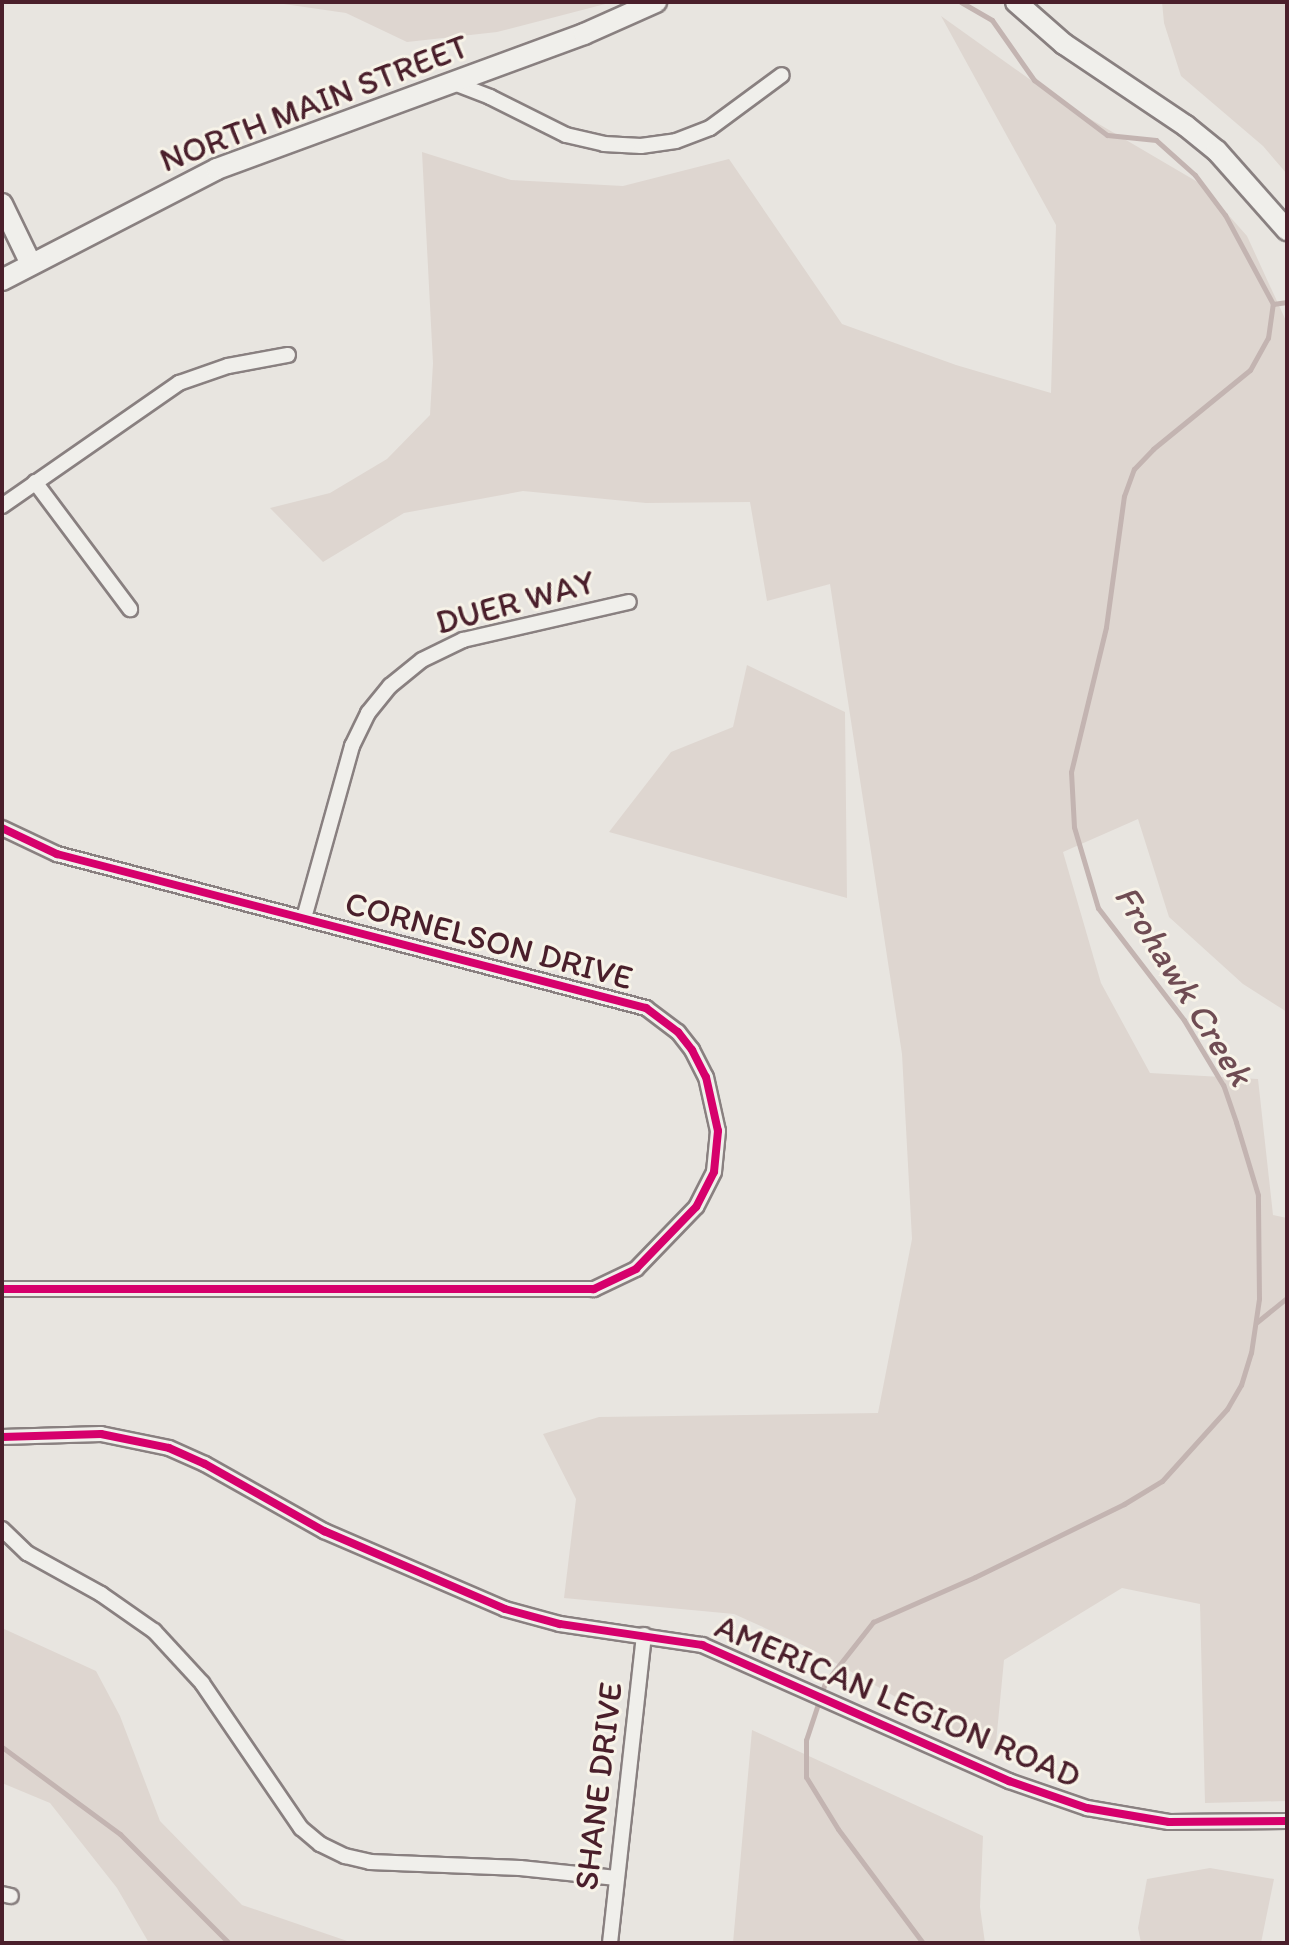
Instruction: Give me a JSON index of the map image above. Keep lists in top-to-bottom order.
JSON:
{
  "streets": {
    "main road": ["NORTH MAIN STREET"],
    "street": [
      "DUER WAY",
      "CORNELSON DRIVE",
      "AMERICAN LEGION ROAD",
      "SHANE DRIVE"
    ]
  },
  "crossings": [
    ["DUER WAY", "CORNELSON DRIVE"],
    ["AMERICAN LEGION ROAD", "SHANE DRIVE"]
  ],
  "water": ["Frohawk Creek"]
}
